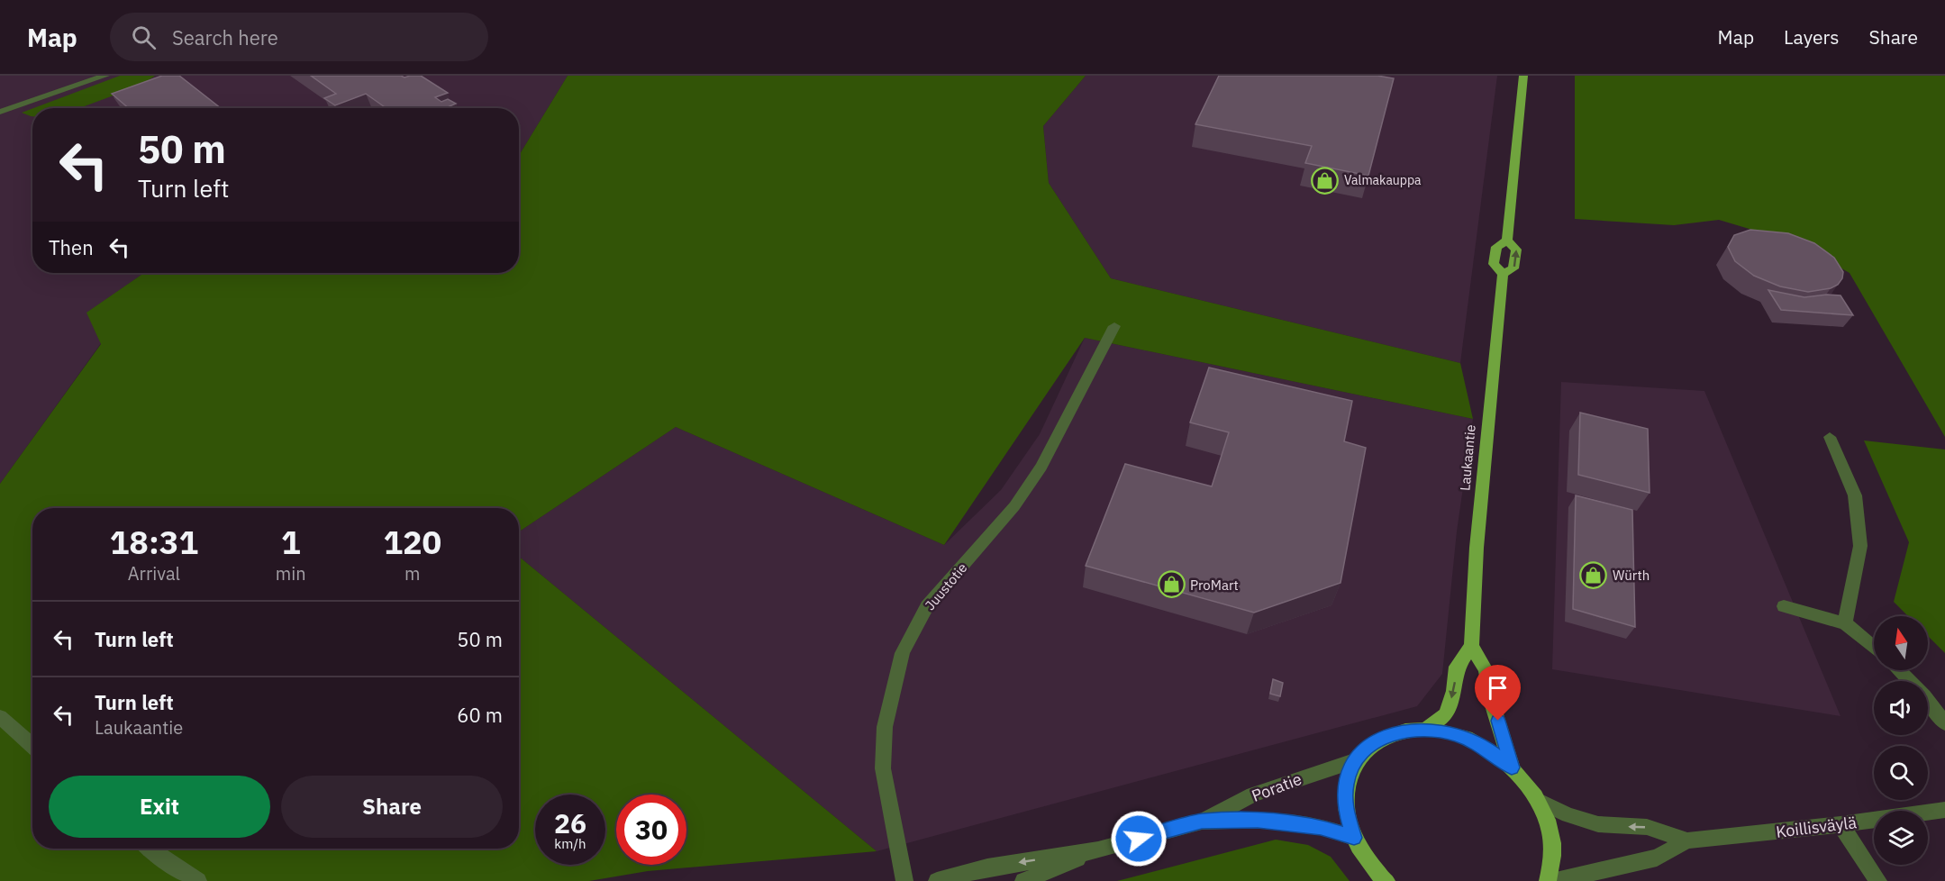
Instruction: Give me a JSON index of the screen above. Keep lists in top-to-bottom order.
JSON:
{
  "streets": {
    "main road": ["Laukaantie"],
    "street": ["Juustotie", "Poratie", "Koillisväylä"]
  },
  "places": {
    "shop": ["Valmakauppa", "Würth", "ProMart"]
  },
  "north": "top",
  "page": {
    "header": "Map",
    "search": "Search here",
    "nav": ["Map", "Layers", "Share"],
    "turn": ["50 m", "Turn left"],
    "then": "Then",
    "eta": [
      "18:31",
      "Arrival",
      "1",
      "min",
      "120",
      "m"
    ],
    "list": [
      {
        "name": "Turn left",
        "value": "50 m"
      },
      {
        "name": "Turn left",
        "note": "Laukaantie",
        "value": "60 m"
      }
    ],
    "buttons": ["Exit", "Share"],
    "speed": "26 km/h",
    "limit": "30"
  }
}
